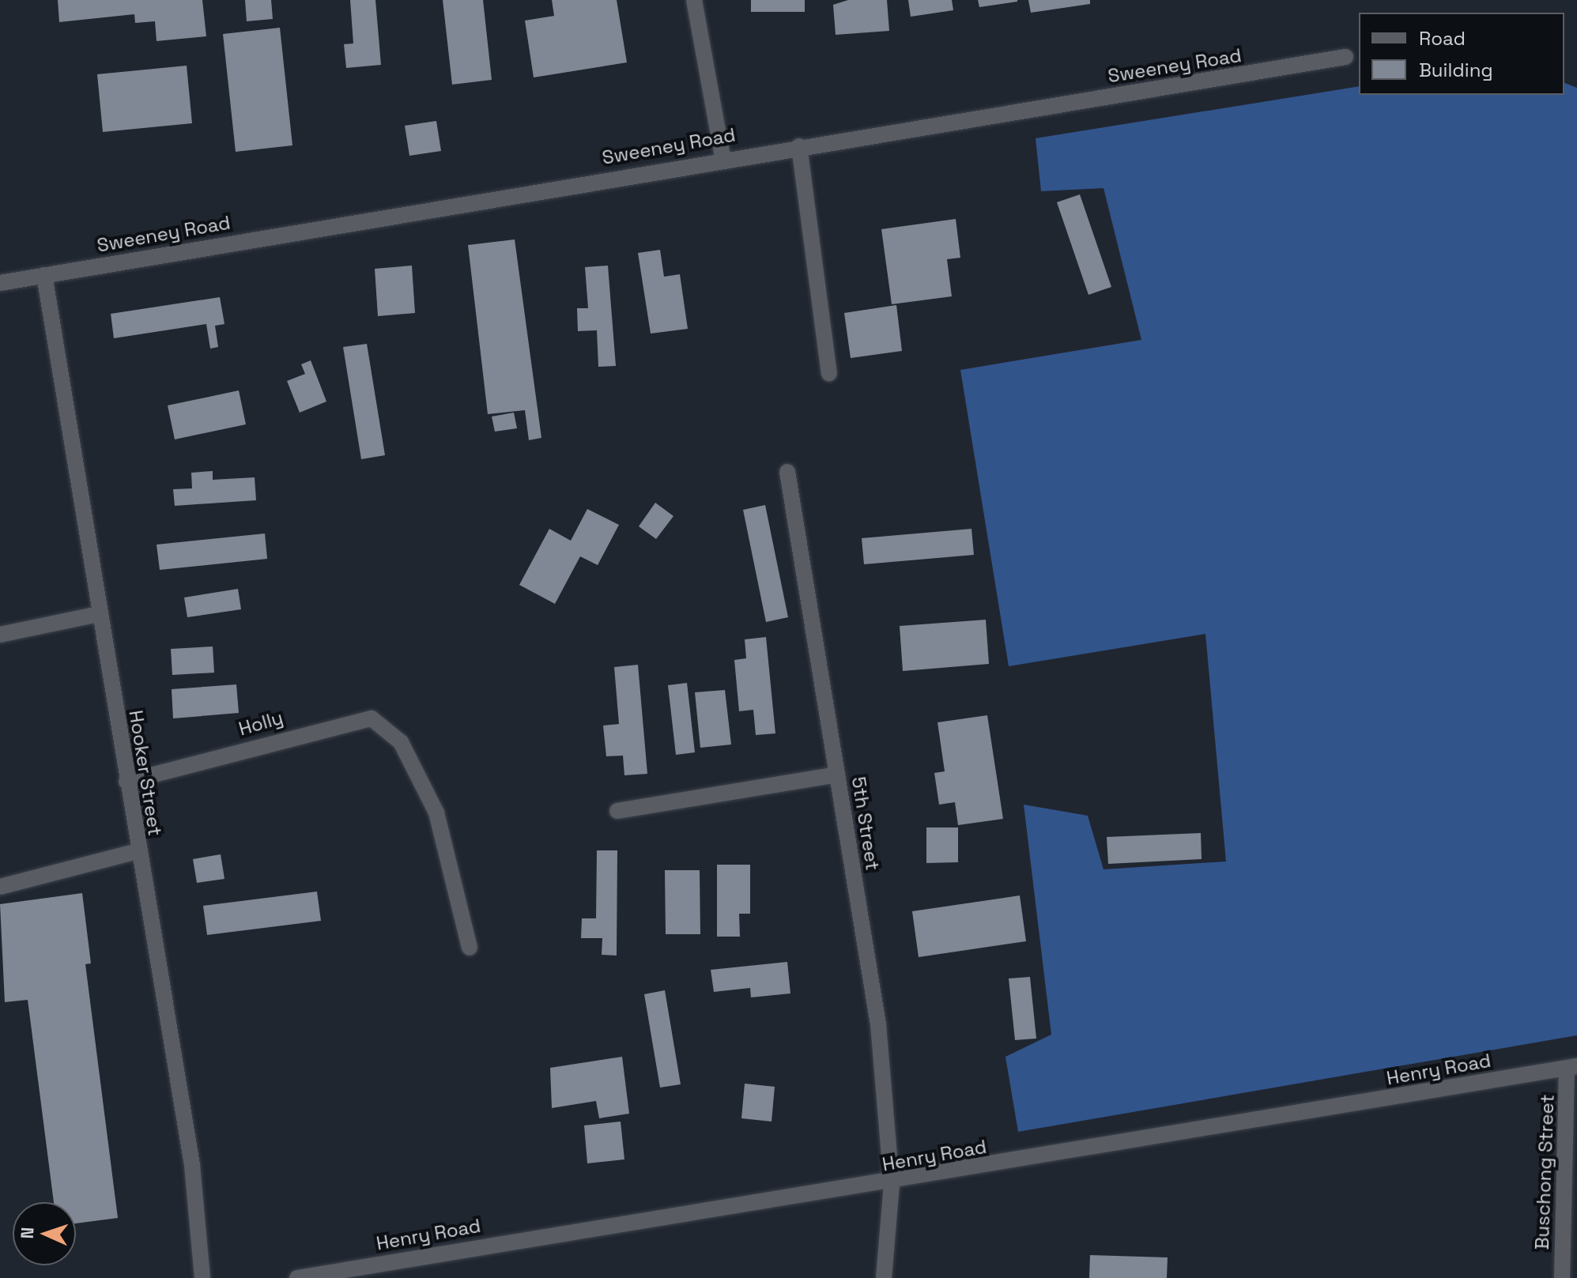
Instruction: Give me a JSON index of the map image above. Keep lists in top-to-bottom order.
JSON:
{
  "streets": {
    "street": [
      "Sweeney Road",
      "Holly",
      "Hooker Street",
      "5th Street",
      "Henry Road",
      "Buschong Street"
    ]
  },
  "crossings": [
    ["Sweeney Road", "Hooker Street"],
    ["Holly", "Hooker Street"],
    ["5th Street", "Henry Road"],
    ["Henry Road", "Buschong Street"]
  ],
  "legend": ["Road", "Building"],
  "north": "left"
}
